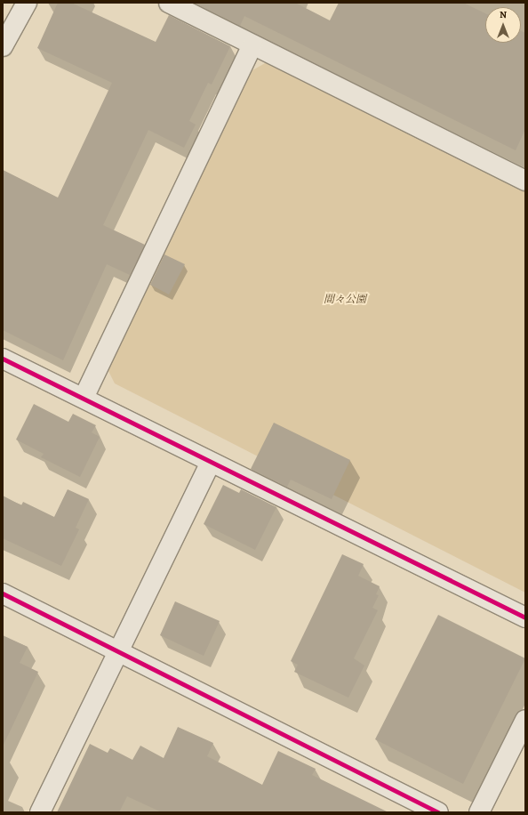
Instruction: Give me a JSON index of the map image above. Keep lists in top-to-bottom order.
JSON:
{
  "parks": ["間々公園"],
  "north": "top"
}
